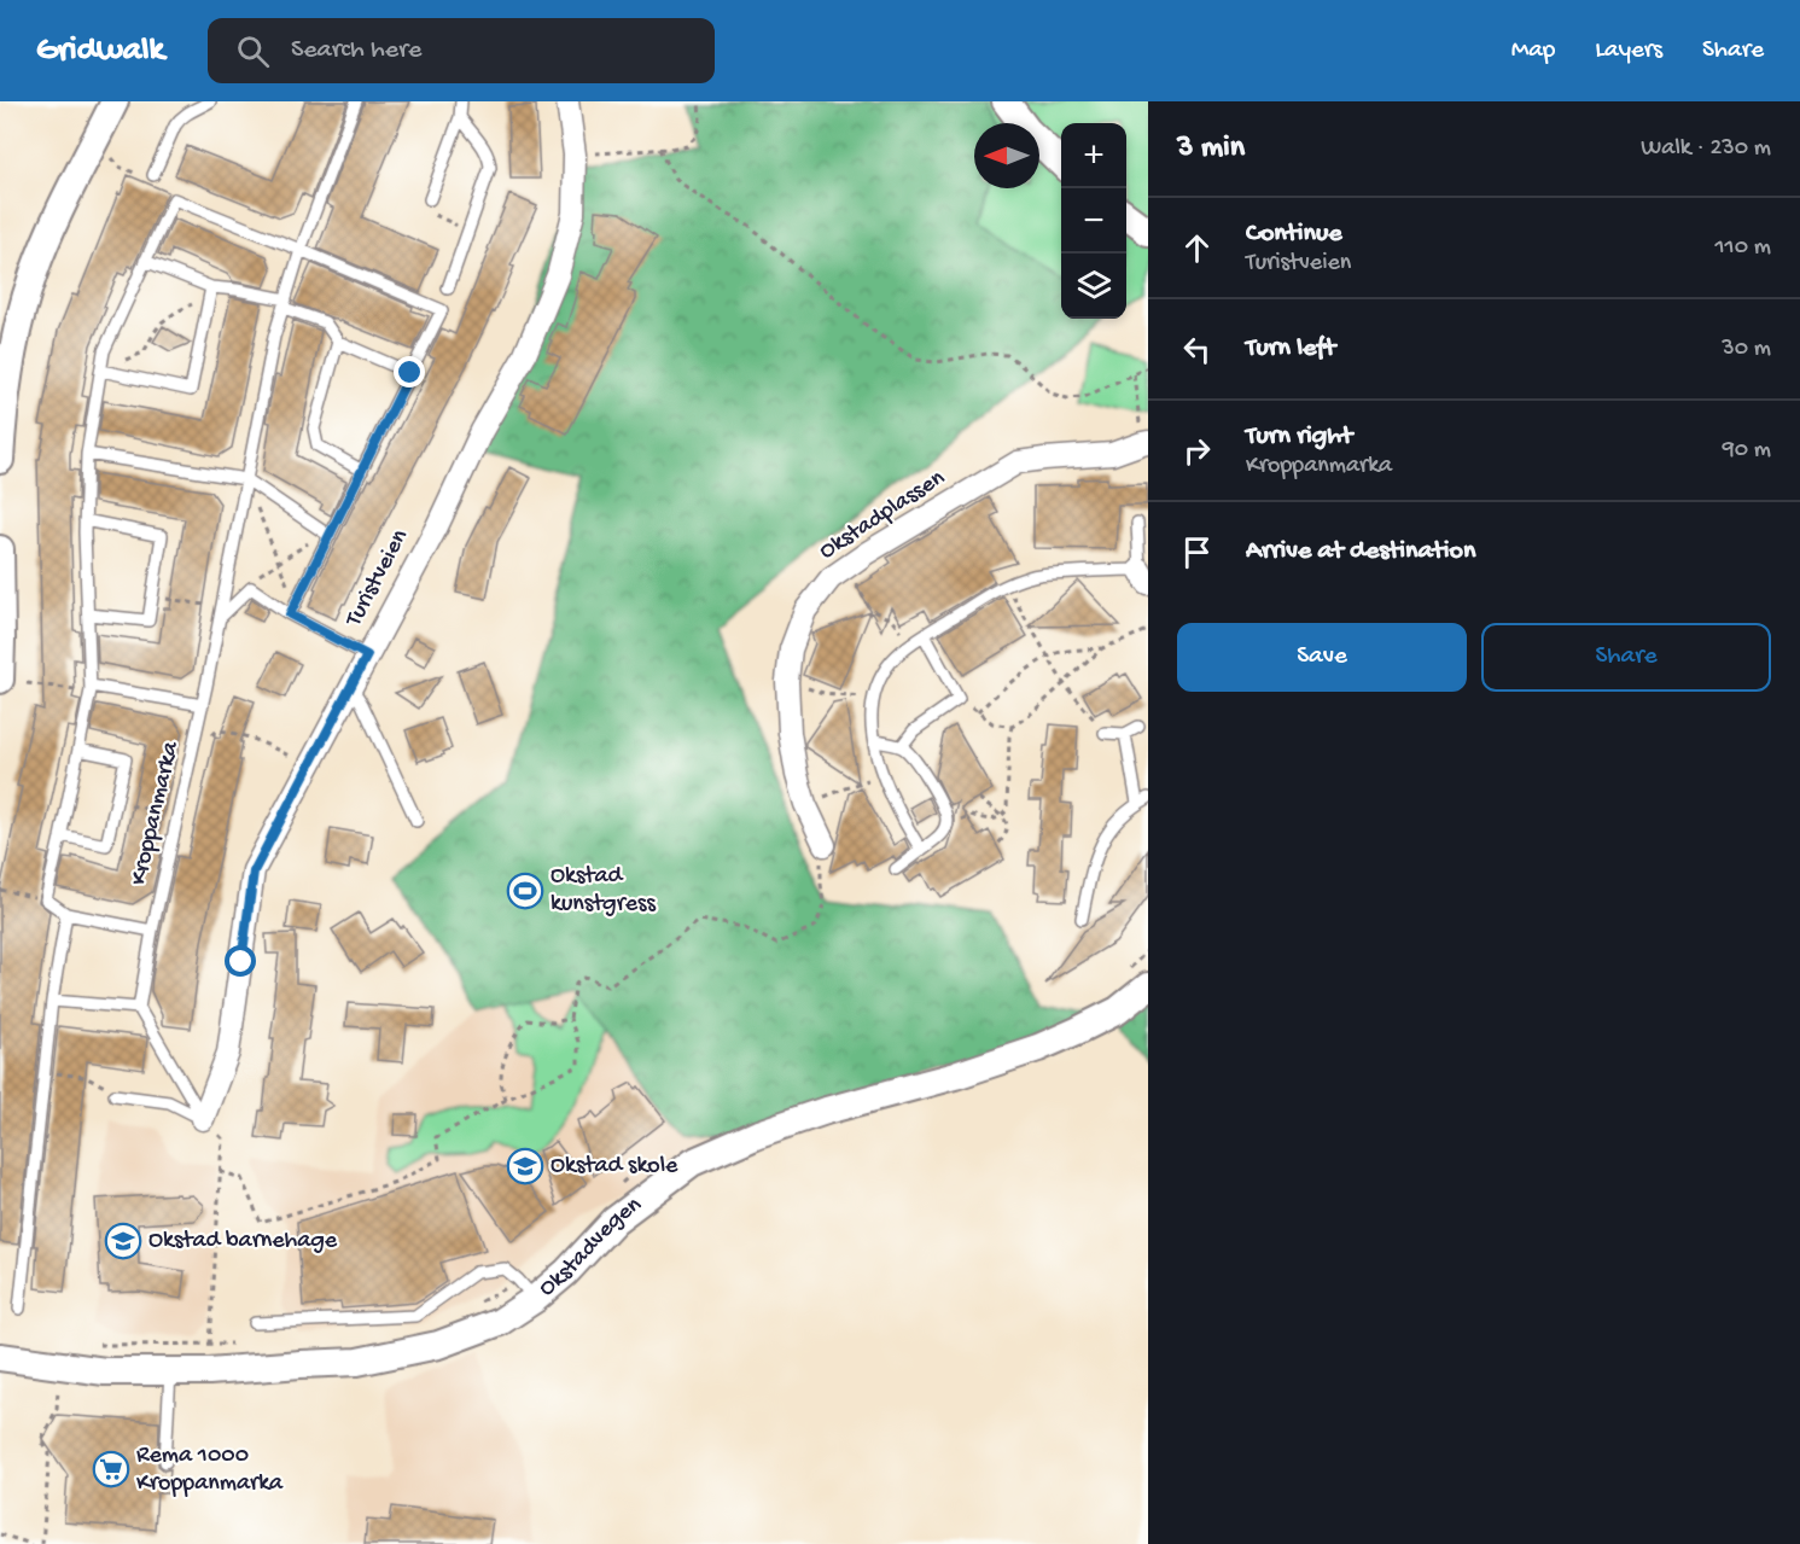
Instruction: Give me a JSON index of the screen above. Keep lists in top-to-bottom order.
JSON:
{
  "streets": {
    "street": ["Okstadplassen", "Turistveien", "Okstadvegen"],
    "lane": ["Kroppanmarka"]
  },
  "places": {
    "sports": ["Okstad kunstgress"],
    "school or university": ["Okstad skole", "Okstad barnehage"],
    "supermarket": ["Rema 1000 Kroppanmarka"]
  },
  "north": "left",
  "page": {
    "header": "Gridwalk",
    "search": "Search here",
    "nav": ["Map", "Layers", "Share"],
    "heading": ["3 min", "Walk · 230 m"],
    "map_buttons": ["+", "−"],
    "list": [
      ["Continue", "Turistveien", "110 m"],
      ["Turn left", "30 m"],
      ["Turn right", "Kroppanmarka", "90 m"],
      "Arrive at destination"
    ],
    "buttons": ["Save", "Share"]
  }
}
